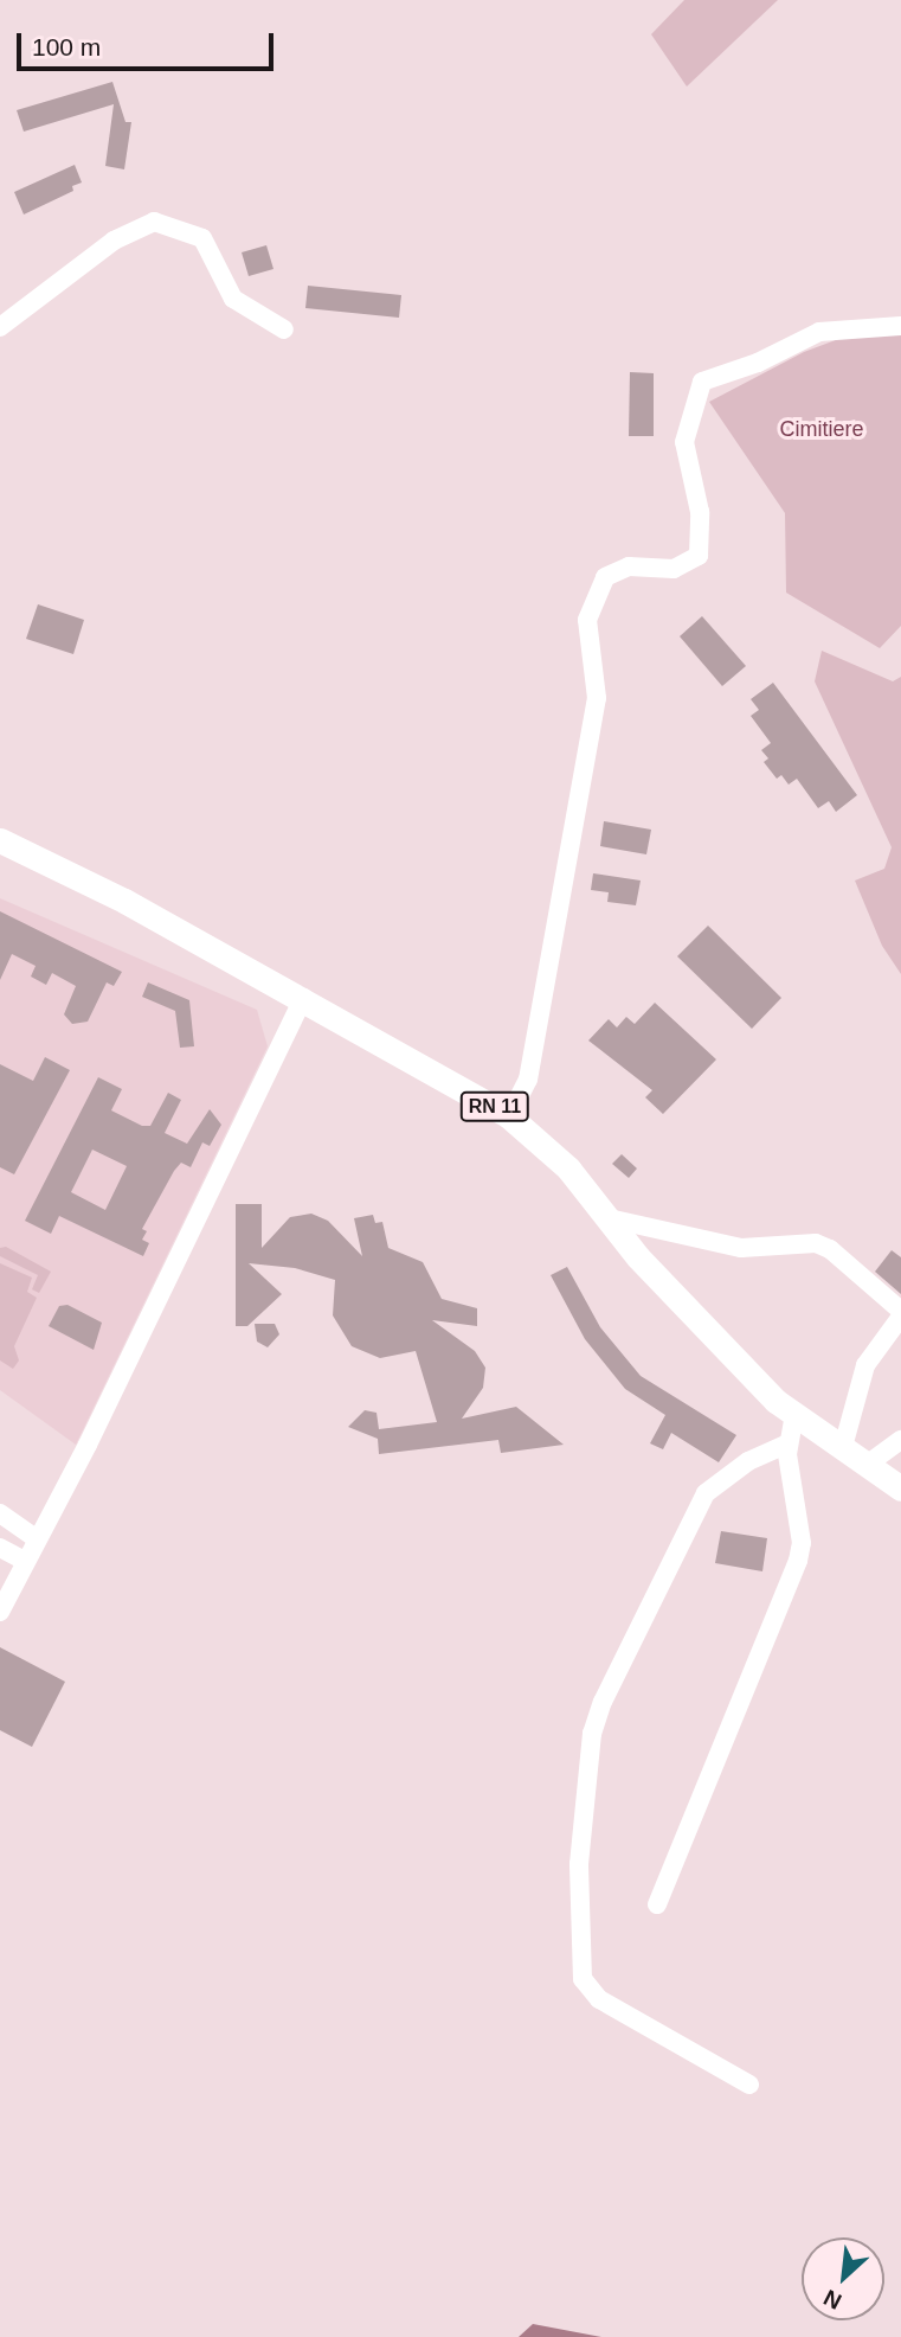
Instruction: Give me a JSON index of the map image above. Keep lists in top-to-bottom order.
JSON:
{
  "streets": {
    "main road": ["RN 11"]
  },
  "parks": ["Cimitiere"],
  "scale_bar": "100 m",
  "north": "bottom left"
}
